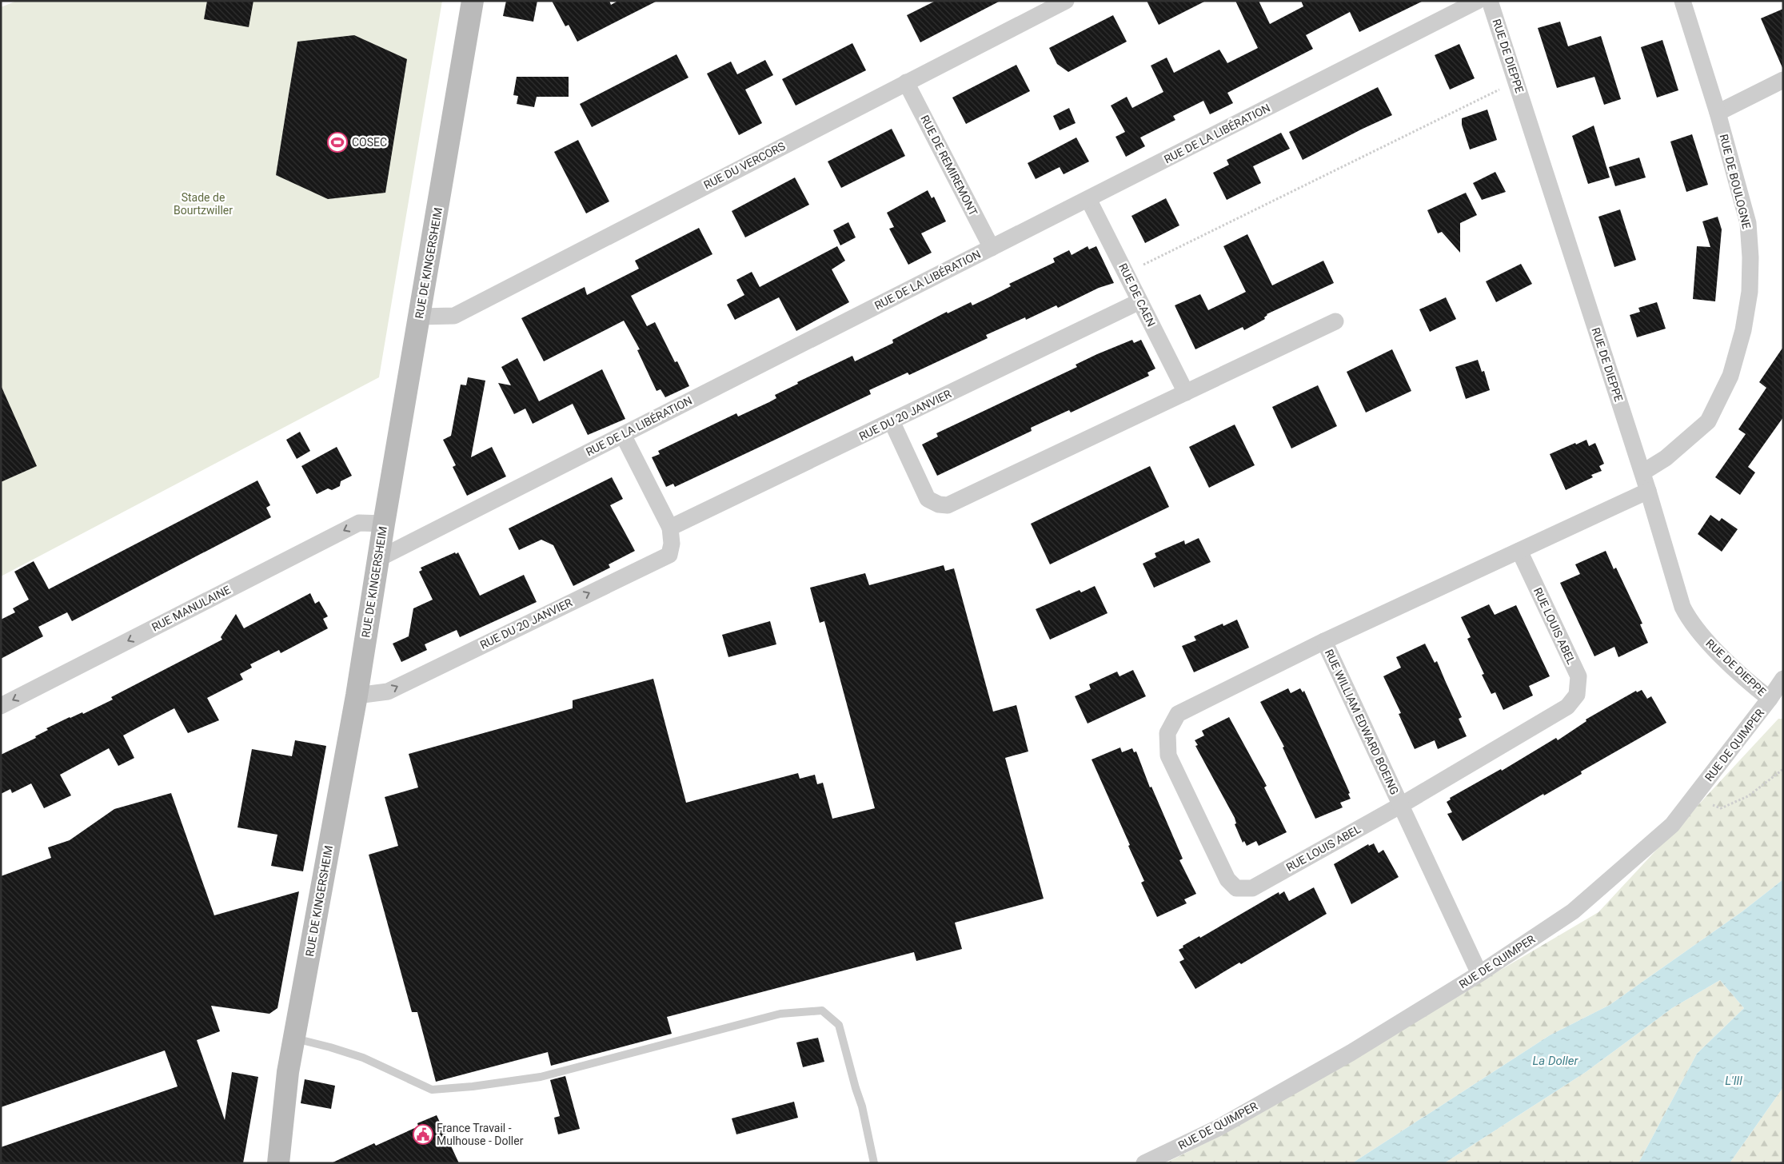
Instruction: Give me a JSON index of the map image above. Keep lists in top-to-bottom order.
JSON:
{
  "streets": {
    "main road": ["RUE DE KINGERSHEIM"],
    "street": [
      "RUE DE DIEPPE",
      "RUE DE LA LIBÉRATION",
      "RUE DU VERCORS",
      "RUE DE REMIREMONT",
      "RUE DE BOULOGNE",
      "RUE DE CAEN",
      "RUE DU 20 JANVIER",
      "RUE MANULAINE",
      "RUE LOUIS ABEL",
      "RUE WILLIAM EDWARD BOEING",
      "RUE DE QUIMPER"
    ]
  },
  "crossings": [
    ["RUE DE DIEPPE", "RUE DE BOULOGNE"],
    ["RUE DE DIEPPE", "RUE WILLIAM EDWARD BOEING"],
    ["RUE DE DIEPPE", "RUE DE QUIMPER"],
    ["RUE DE LA LIBÉRATION", "RUE DE REMIREMONT"],
    ["RUE DE LA LIBÉRATION", "RUE DE KINGERSHEIM"],
    ["RUE DE LA LIBÉRATION", "RUE DE CAEN"],
    ["RUE DE LA LIBÉRATION", "RUE DU 20 JANVIER"],
    ["RUE DU VERCORS", "RUE DE REMIREMONT"],
    ["RUE DU VERCORS", "RUE DE KINGERSHEIM"],
    ["RUE DE KINGERSHEIM", "RUE DU 20 JANVIER"],
    ["RUE DE KINGERSHEIM", "RUE MANULAINE"],
    ["RUE DE CAEN", "RUE DU 20 JANVIER"],
    ["RUE LOUIS ABEL", "RUE WILLIAM EDWARD BOEING"],
    ["RUE WILLIAM EDWARD BOEING", "RUE DE QUIMPER"]
  ],
  "one_way": ["RUE DU 20 JANVIER", "RUE MANULAINE"],
  "water": ["La Doller", "L'Ill"],
  "parks": ["Stade de Bourtzwiller"],
  "places": {
    "sports": ["COSEC"],
    "public building": ["France Travail - Mulhouse - Doller"]
  }
}
